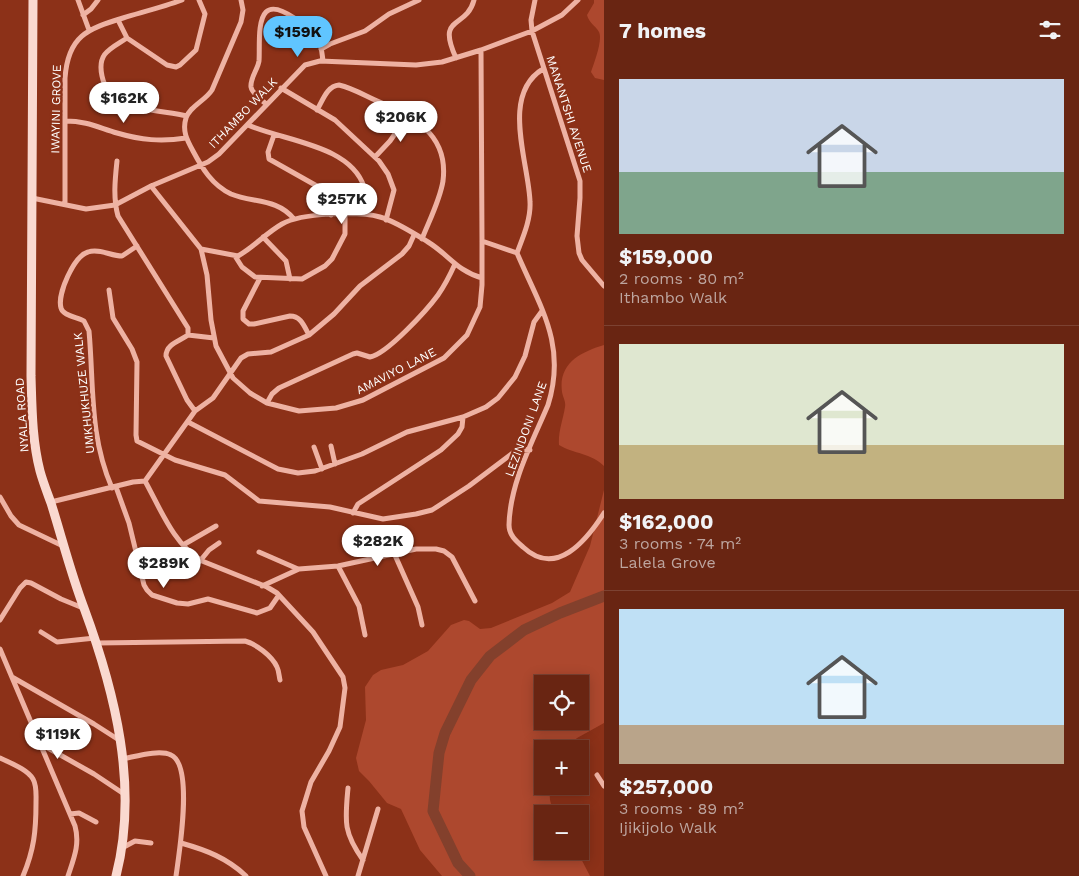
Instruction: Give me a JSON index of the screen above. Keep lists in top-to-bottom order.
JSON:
{
  "streets": {
    "street": [
      "IWAYINI GROVE",
      "ITHAMBO WALK",
      "MANANTSHI AVENUE",
      "AMAVIYO LANE",
      "UMKHUKHUZE WALK",
      "NYALA ROAD",
      "LEZINDONI LANE"
    ]
  },
  "crossings": [
    ["IWAYINI GROVE", "ITHAMBO WALK"],
    ["ITHAMBO WALK", "MANANTSHI AVENUE"],
    ["ITHAMBO WALK", "AMAVIYO LANE"],
    ["ITHAMBO WALK", "NYALA ROAD"]
  ],
  "page": {
    "heading": "7 homes",
    "price": [
      "$159K",
      "$162K",
      "$206K",
      "$257K",
      "$282K",
      "$289K",
      "$119K"
    ],
    "list": [
      {
        "name": "$159,000",
        "note": "2 rooms · 80 m² · Ithambo Walk"
      },
      {
        "name": "$162,000",
        "note": "3 rooms · 74 m² · Lalela Grove"
      },
      {
        "name": "$257,000",
        "note": "3 rooms · 89 m² · Ijikijolo Walk"
      }
    ],
    "map_buttons": ["+", "−"]
  }
}
